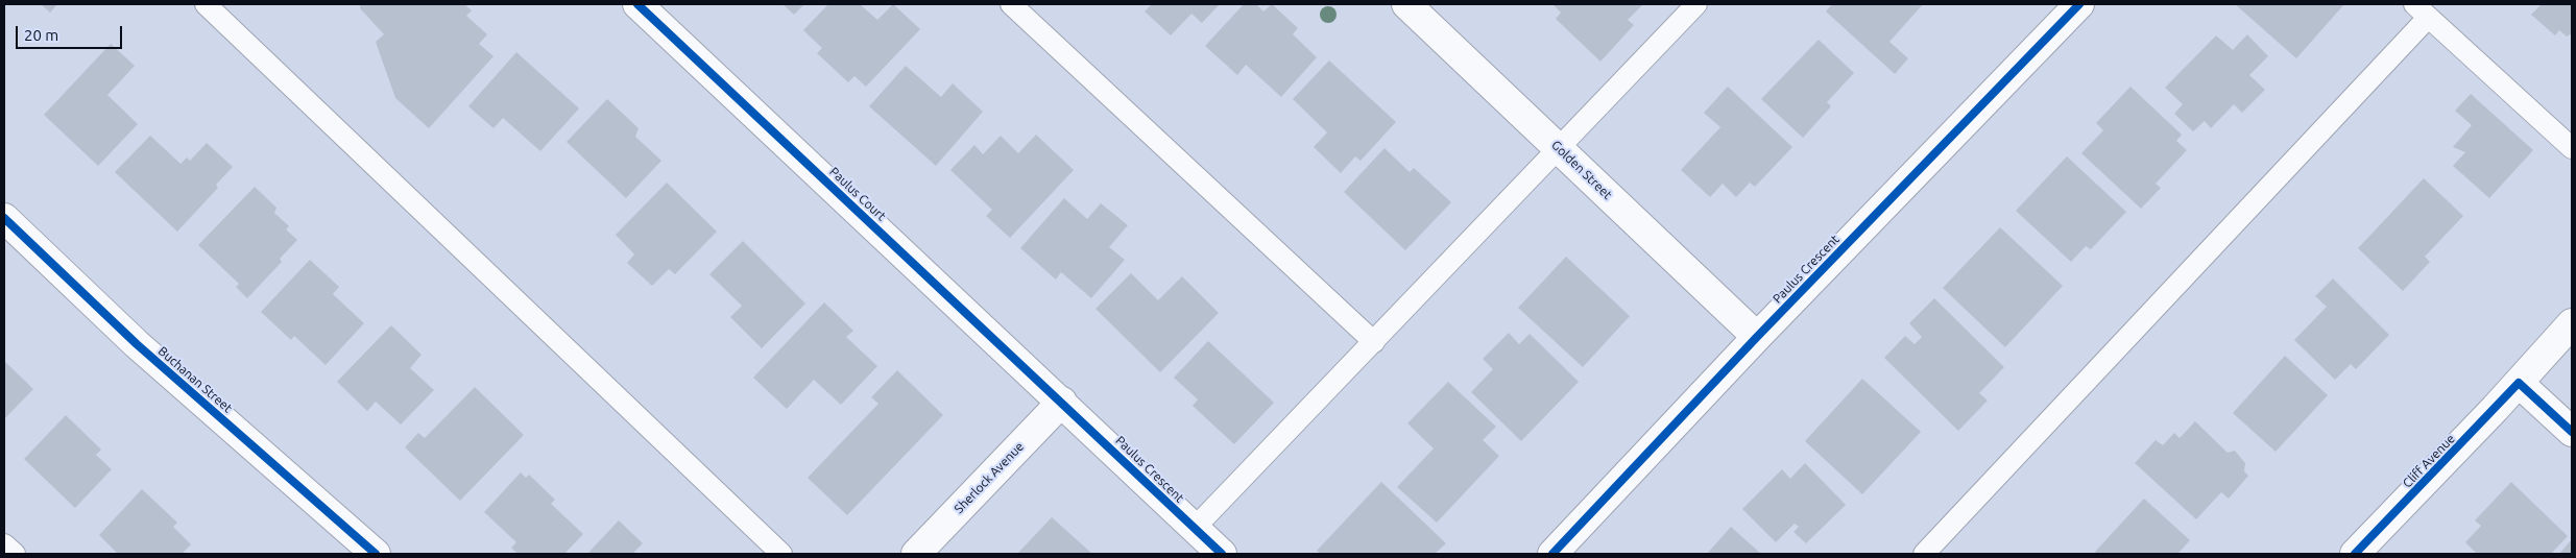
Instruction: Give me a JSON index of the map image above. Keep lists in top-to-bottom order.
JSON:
{
  "streets": {
    "street": [
      "Golden Street",
      "Paulus Court",
      "Paulus Crescent",
      "Buchanan Street",
      "Cliff Avenue",
      "Sherlock Avenue"
    ]
  },
  "crossings": [
    ["Golden Street", "Paulus Crescent"],
    ["Paulus Court", "Paulus Crescent"],
    ["Paulus Court", "Sherlock Avenue"],
    ["Paulus Crescent", "Sherlock Avenue"]
  ],
  "scale_bar": "20 m"
}
